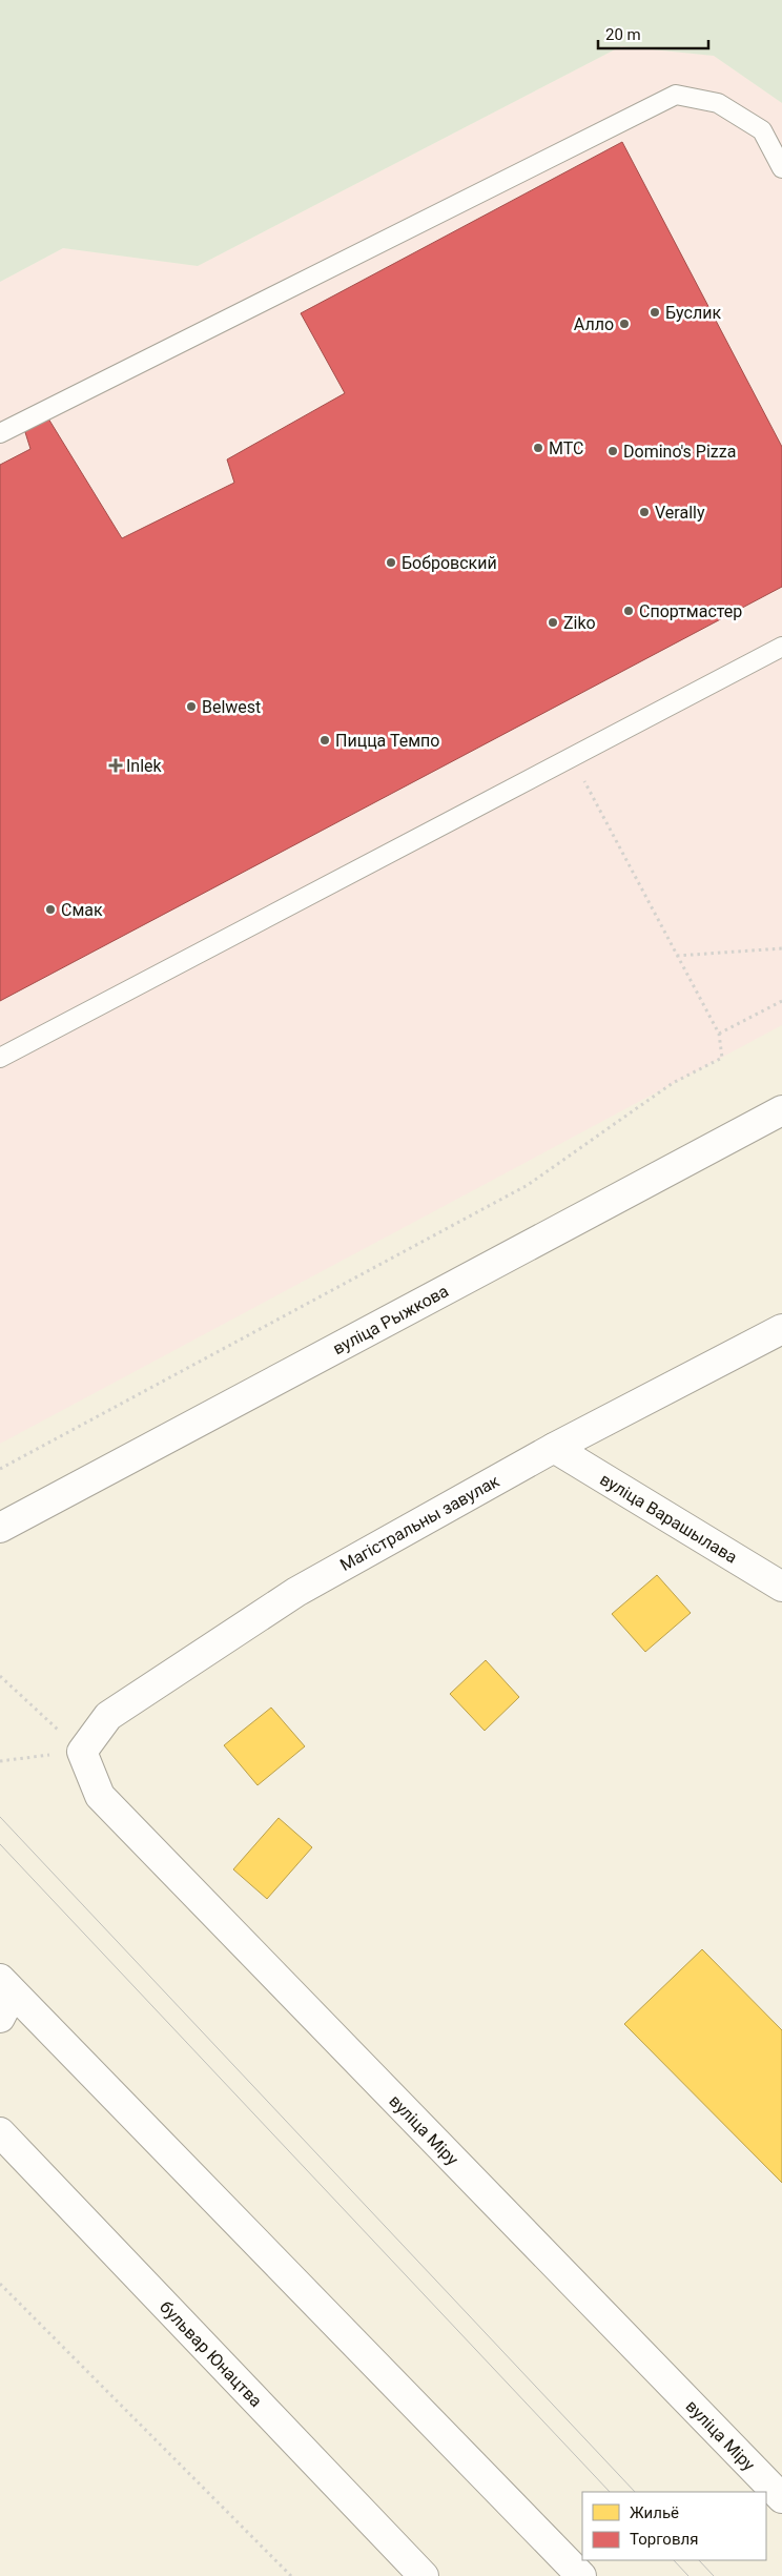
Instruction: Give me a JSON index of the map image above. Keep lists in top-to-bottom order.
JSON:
{
  "streets": {
    "street": [
      "вуліца Рыжкова",
      "вуліца Варашылава",
      "Магістральны завулак",
      "вуліца Міру",
      "бульвар Юнацтва"
    ]
  },
  "crossings": [
    ["вуліца Варашылава", "Магістральны завулак"],
    ["Магістральны завулак", "вуліца Міру"]
  ],
  "places": {
    "other": [
      "Буслик",
      "Алло",
      "МТС",
      "Domino's Pizza",
      "Verally",
      "Бобровский",
      "Спортмастер",
      "Ziko",
      "Belwest",
      "Пицца Темпо",
      "Смак"
    ],
    "health": ["Inlek"]
  },
  "legend": ["Жильё", "Торговля"],
  "scale_bar": "20 m"
}
